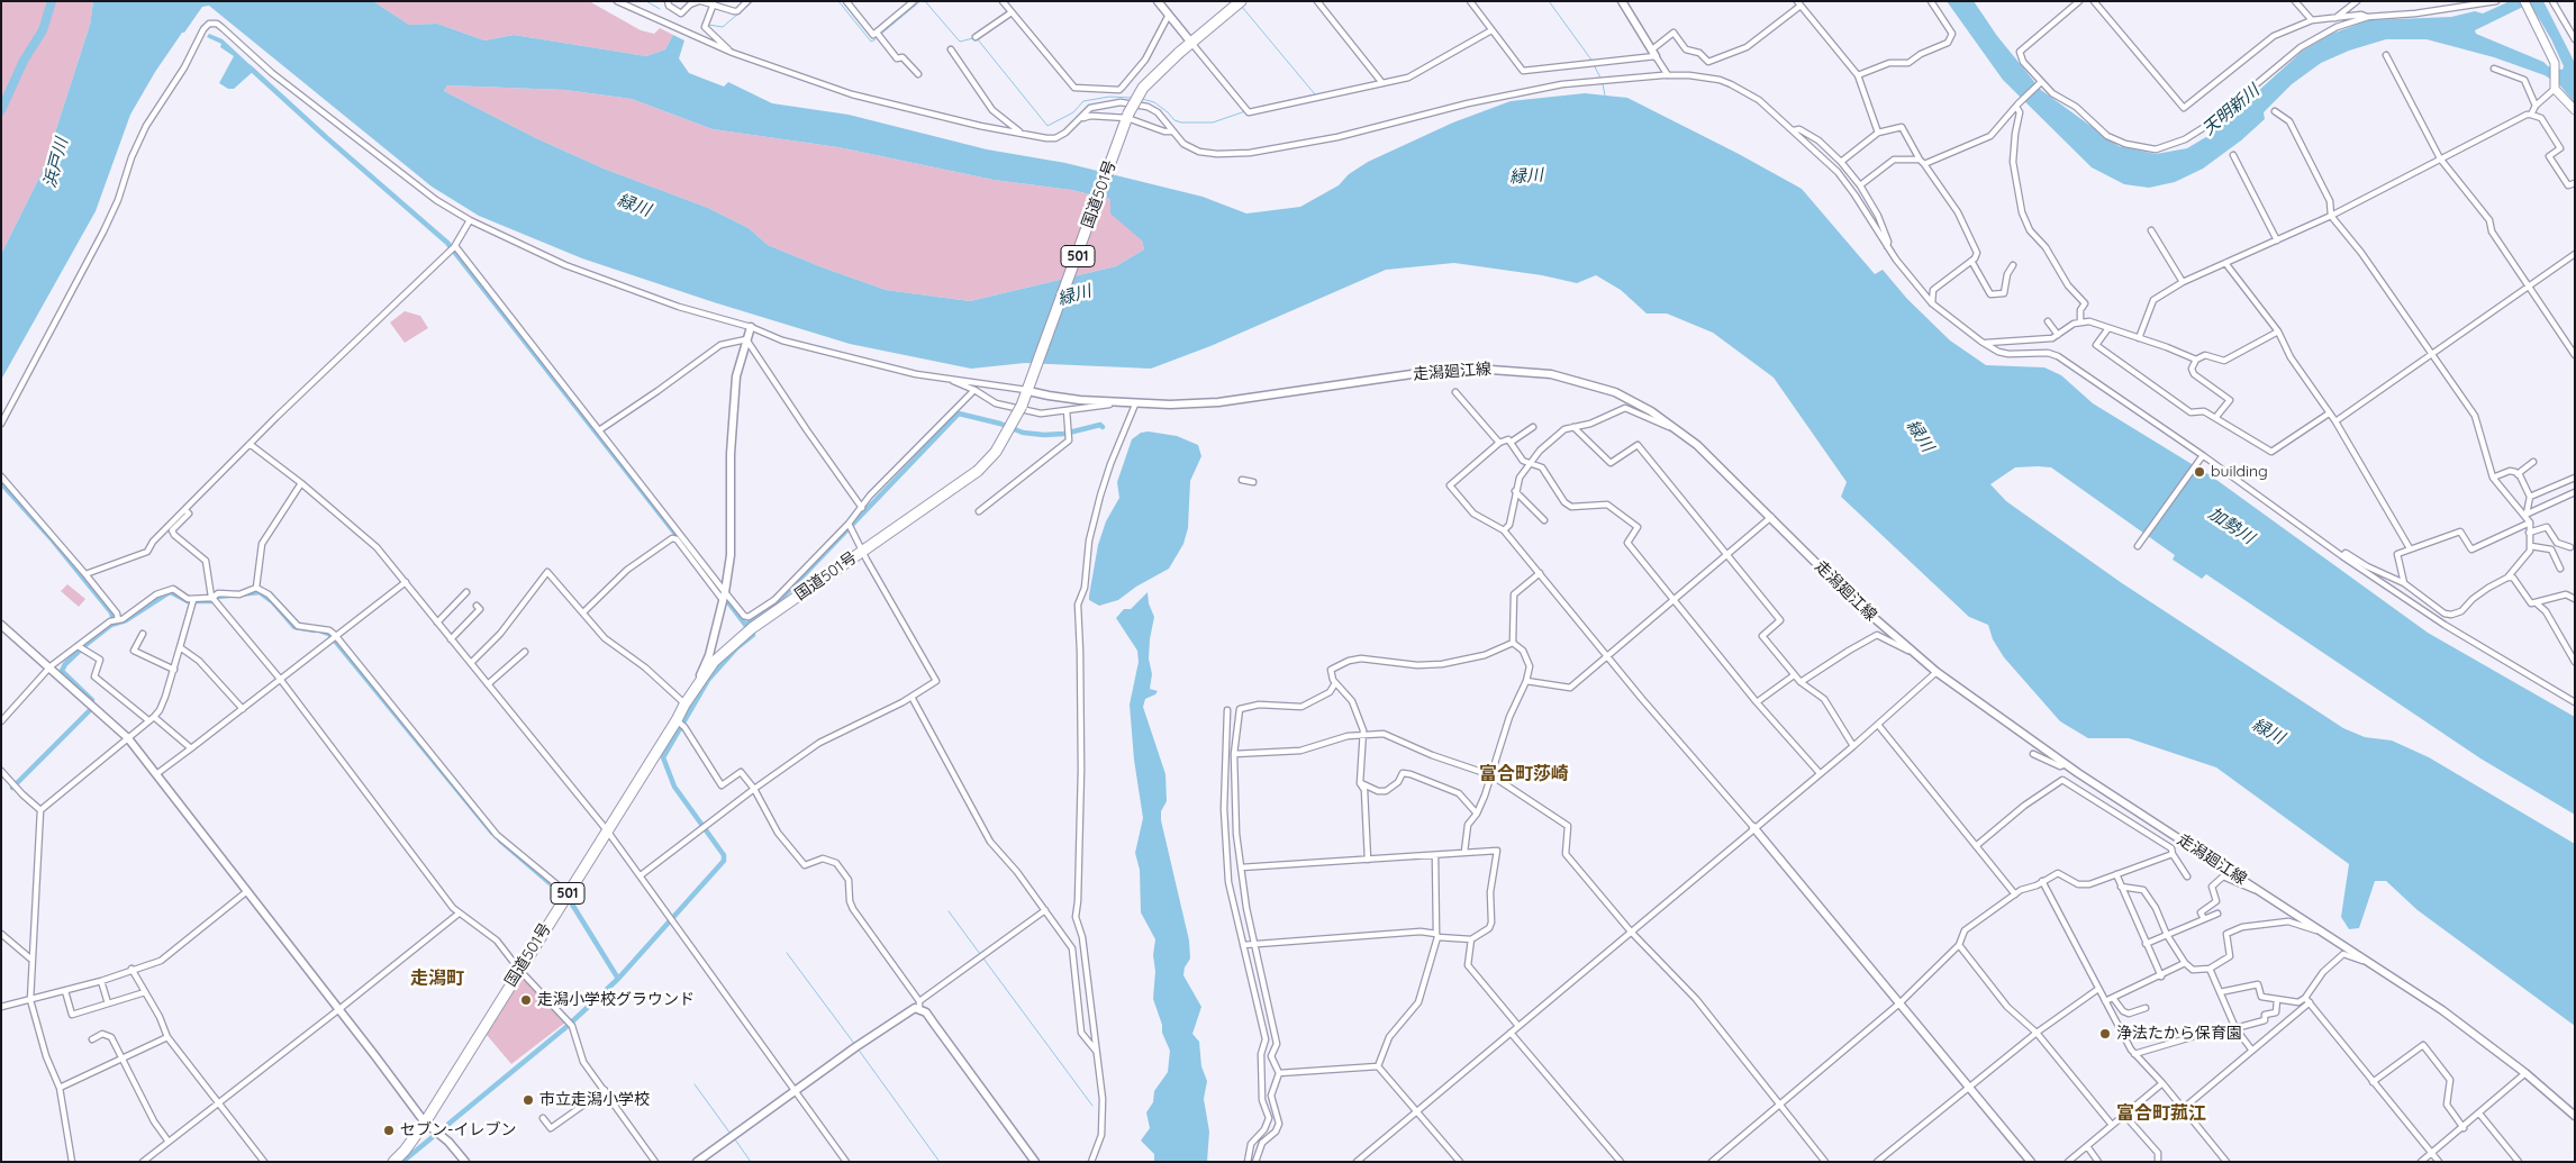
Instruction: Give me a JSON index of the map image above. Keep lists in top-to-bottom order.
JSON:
{
  "streets": {
    "highway": ["国道501号", "501"],
    "street": ["走潟廻江線"]
  },
  "crossings": [
    ["国道501号", "走潟廻江線"]
  ],
  "districts": ["富合町莎崎", "走潟町", "富合町菰江"],
  "water": [
    "天明新川",
    "浜戸川",
    "緑川",
    "加勢川"
  ],
  "places": [
    "building",
    "走潟小学校グラウンド",
    "浄法たから保育園",
    "市立走潟小学校",
    "セブン-イレブン"
  ]
}
